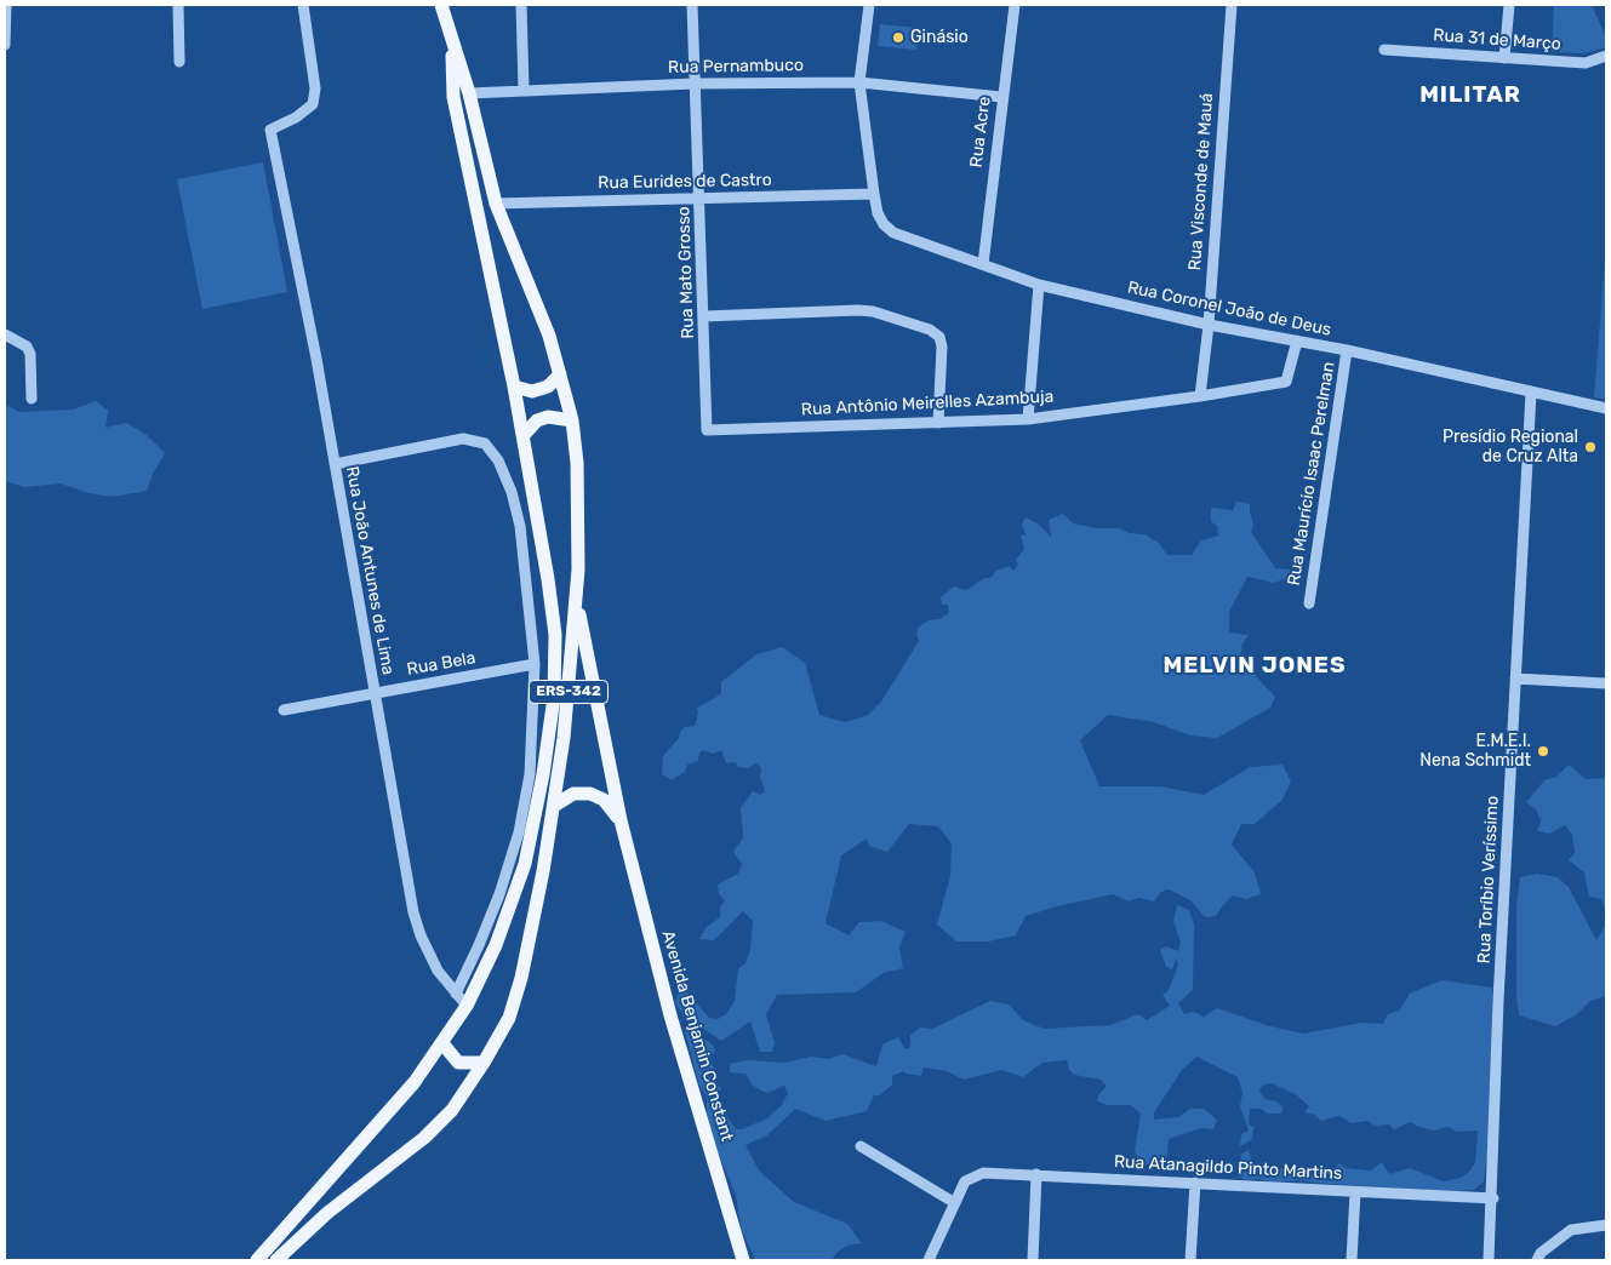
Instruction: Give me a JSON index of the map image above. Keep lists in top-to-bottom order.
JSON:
{
  "streets": {
    "main road": ["ERS-342", "Avenida Benjamin Constant"],
    "street": [
      "Rua 31 de Março",
      "Rua Pernambuco",
      "Rua Acre",
      "Rua Eurides de Castro",
      "Rua Visconde de Mauá",
      "Rua Mato Grosso",
      "Rua Coronel João de Deus",
      "Rua Antônio Meirelles Azambuja",
      "Rua Maurício Isaac Perelman",
      "Rua João Antunes de Lima",
      "Rua Bela",
      "Rua Toríbio Veríssimo",
      "Rua Atanagildo Pinto Martins"
    ]
  },
  "crossings": [
    ["Rua Pernambuco", "Rua Acre"],
    ["Rua Pernambuco", "Rua Mato Grosso"],
    ["Rua Pernambuco", "Rua Coronel João de Deus"],
    ["Rua Pernambuco", "ERS-342"],
    ["Rua Acre", "Rua Coronel João de Deus"],
    ["Rua Eurides de Castro", "Rua Mato Grosso"],
    ["Rua Eurides de Castro", "Rua Coronel João de Deus"],
    ["Rua Eurides de Castro", "ERS-342"],
    ["Rua Visconde de Mauá", "Rua Coronel João de Deus"],
    ["Rua Visconde de Mauá", "Rua Antônio Meirelles Azambuja"],
    ["Rua Mato Grosso", "Rua Antônio Meirelles Azambuja"],
    ["Rua Coronel João de Deus", "Rua Antônio Meirelles Azambuja"],
    ["Rua Coronel João de Deus", "Rua Maurício Isaac Perelman"],
    ["Rua Coronel João de Deus", "Rua Toríbio Veríssimo"],
    ["Rua João Antunes de Lima", "Rua Bela"],
    ["Rua João Antunes de Lima", "ERS-342"],
    ["ERS-342", "Avenida Benjamin Constant"],
    ["Rua Toríbio Veríssimo", "Rua Atanagildo Pinto Martins"]
  ],
  "districts": ["MILITAR", "MELVIN JONES"],
  "places": ["Ginásio", "Presídio Regional de Cruz Alta", "E.M.E.I. Nena Schmidt"]
}
